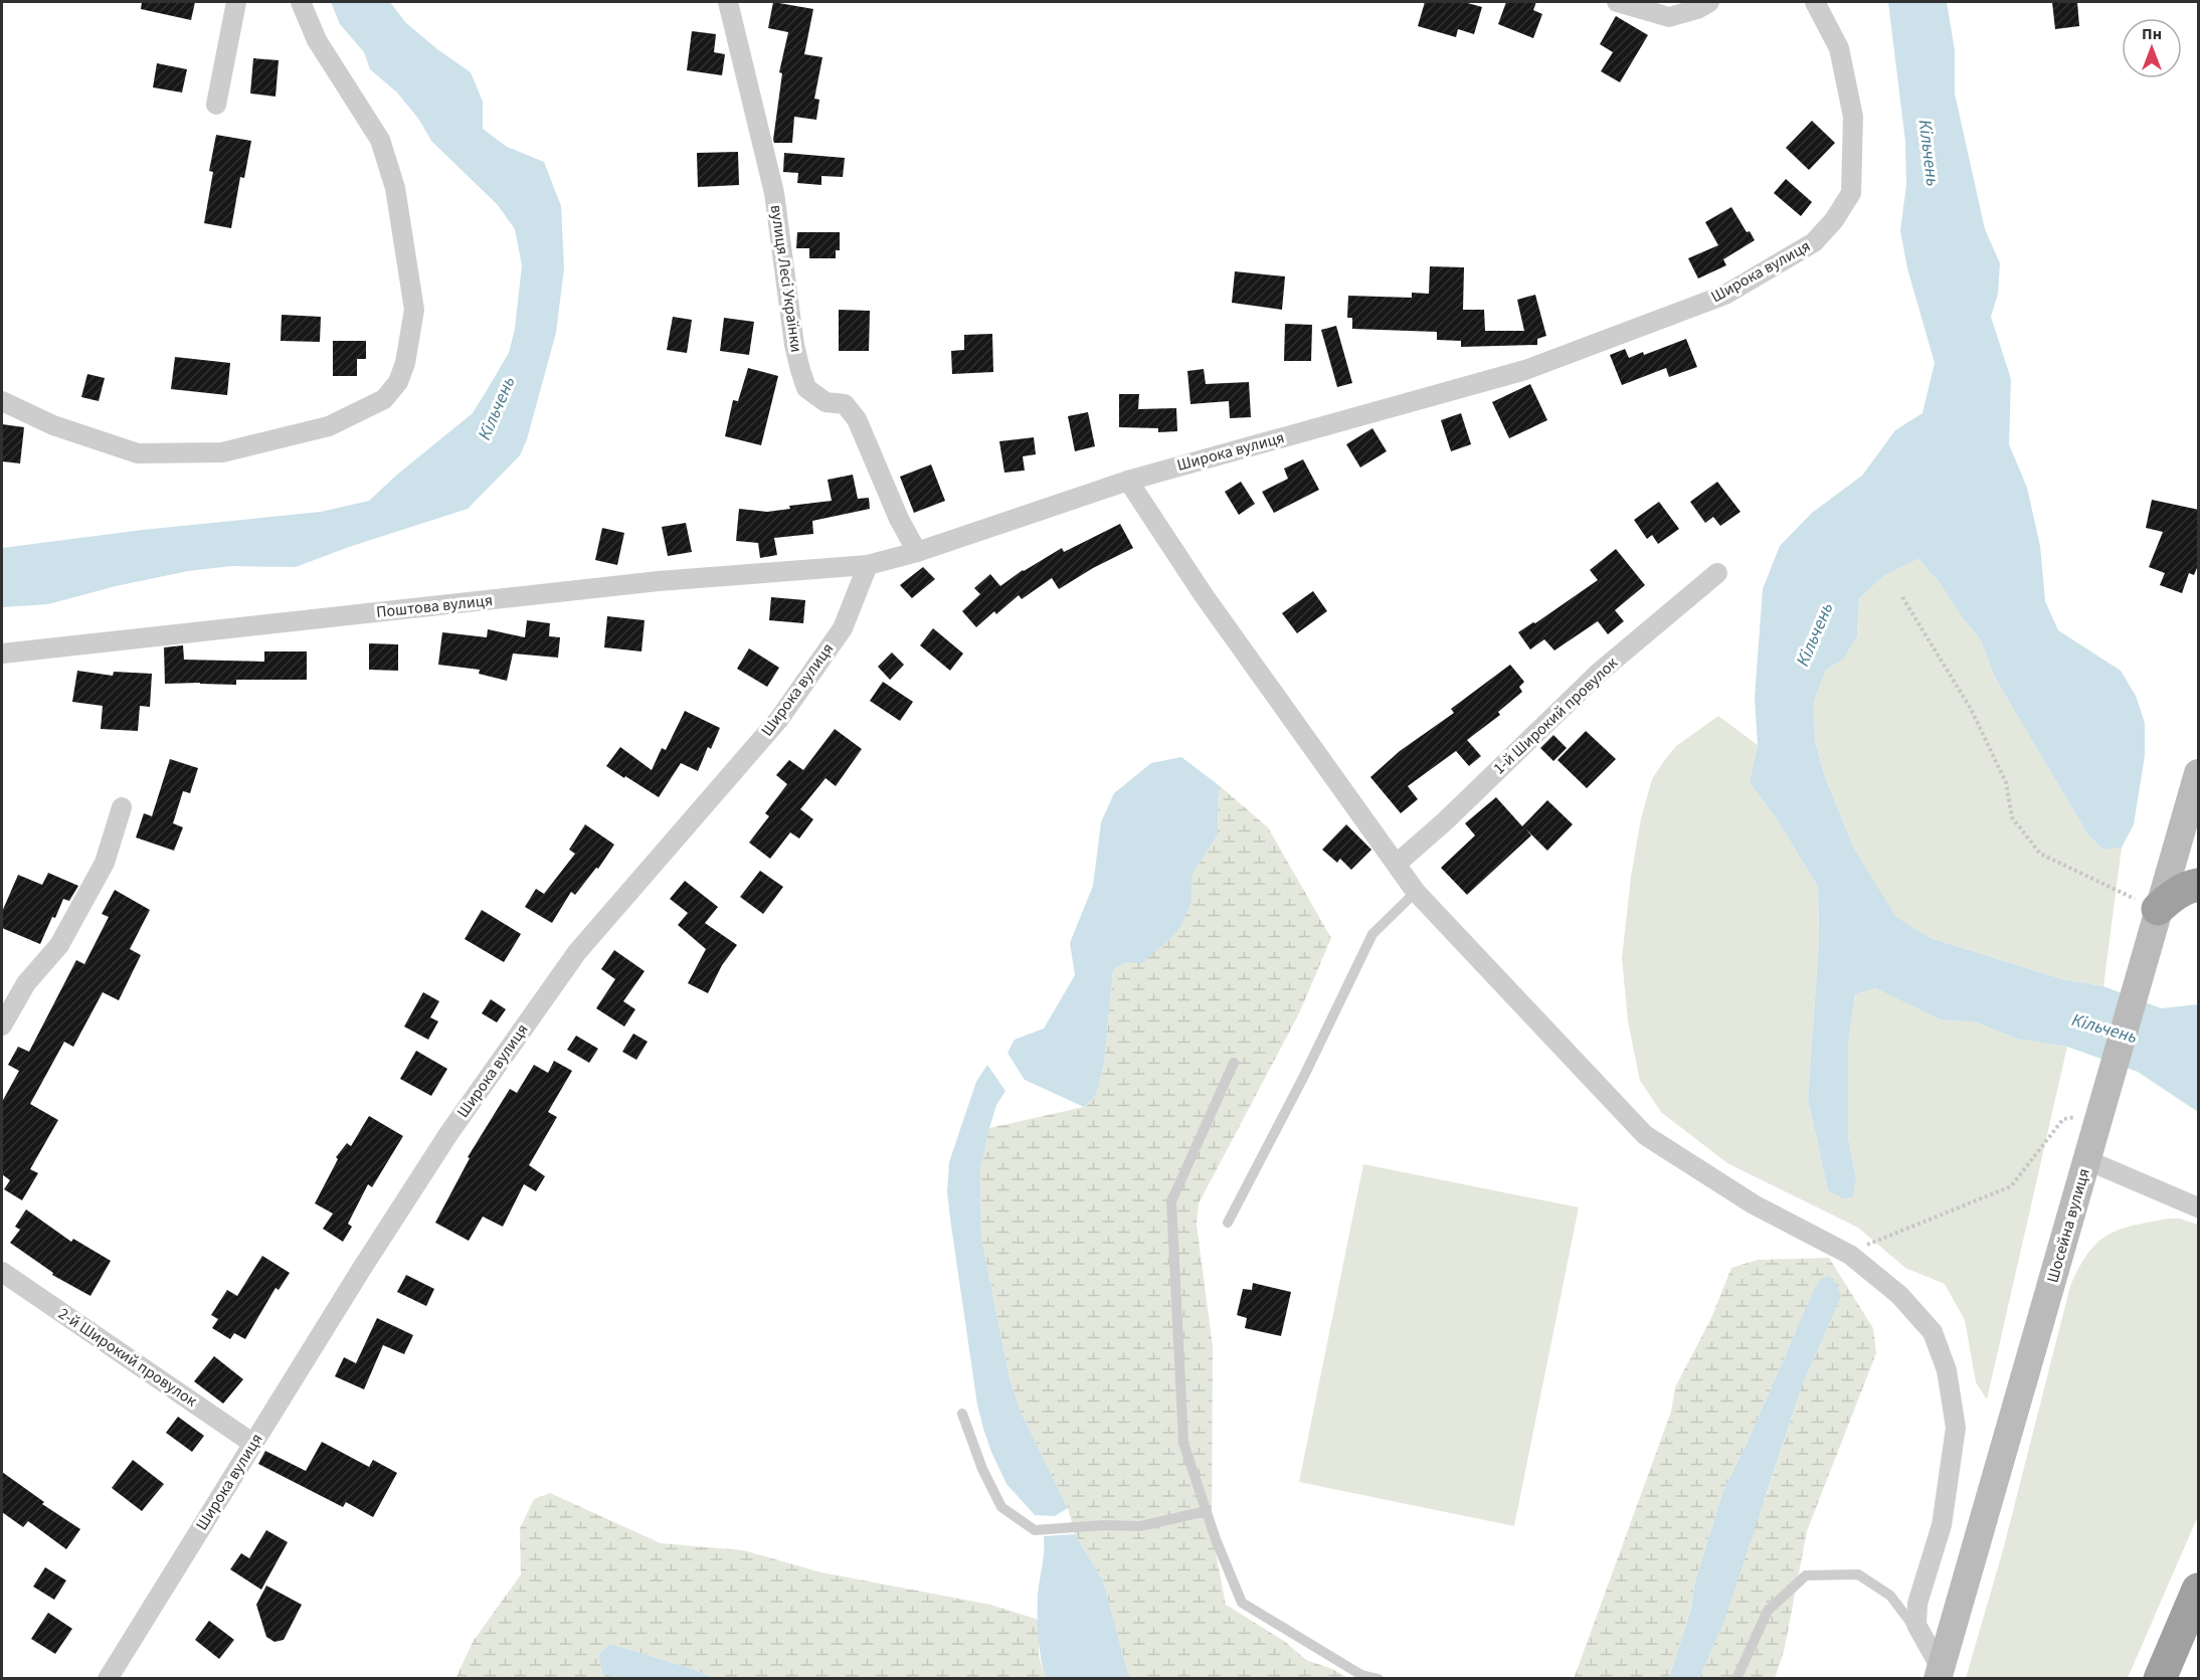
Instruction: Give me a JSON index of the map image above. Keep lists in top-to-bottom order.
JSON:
{
  "streets": {
    "main road": ["Шосейна вулиця"],
    "street": [
      "Широка вулиця",
      "вулиця Лесі Українки",
      "Поштова вулиця",
      "1-й Широкий провулок",
      "2-й Широкий провулок"
    ]
  },
  "crossings": [
    ["Широка вулиця", "вулиця Лесі Українки"],
    ["Широка вулиця", "Поштова вулиця"],
    ["Широка вулиця", "2-й Широкий провулок"]
  ],
  "water": ["Кільчень"],
  "north": "top"
}
